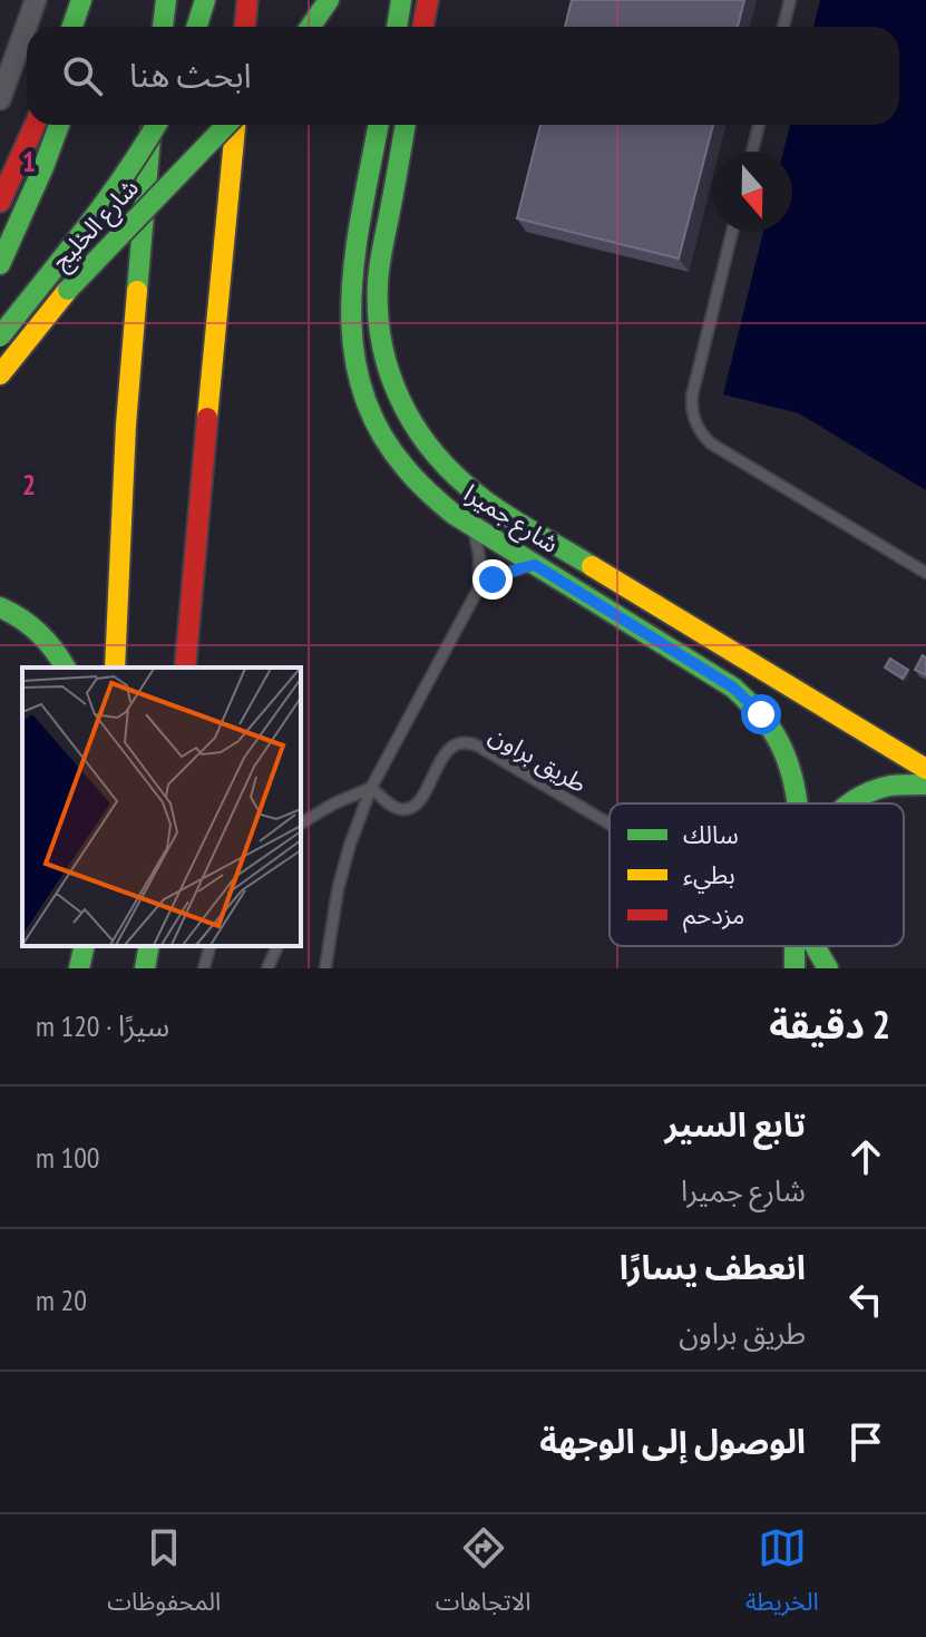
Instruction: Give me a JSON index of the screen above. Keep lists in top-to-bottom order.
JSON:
{
  "streets": {
    "main road": ["شارع الخليج", "شارع جميرا"],
    "lane": ["طريق براون"]
  },
  "legend": ["سالك", "بطيء", "مزدحم"],
  "north": "bottom",
  "page": {
    "search": "ابحث هنا",
    "heading": ["2 دقيقة", "سيرًا · 120 m"],
    "list": [
      ["تابع السير", "شارع جميرا", "100 m"],
      ["انعطف يسارًا", "طريق براون", "20 m"],
      "الوصول إلى الوجهة"
    ],
    "nav": ["الخريطة", "الاتجاهات", "المحفوظات"]
  },
  "grid": {
    "rows": ["1", "2"]
  }
}
